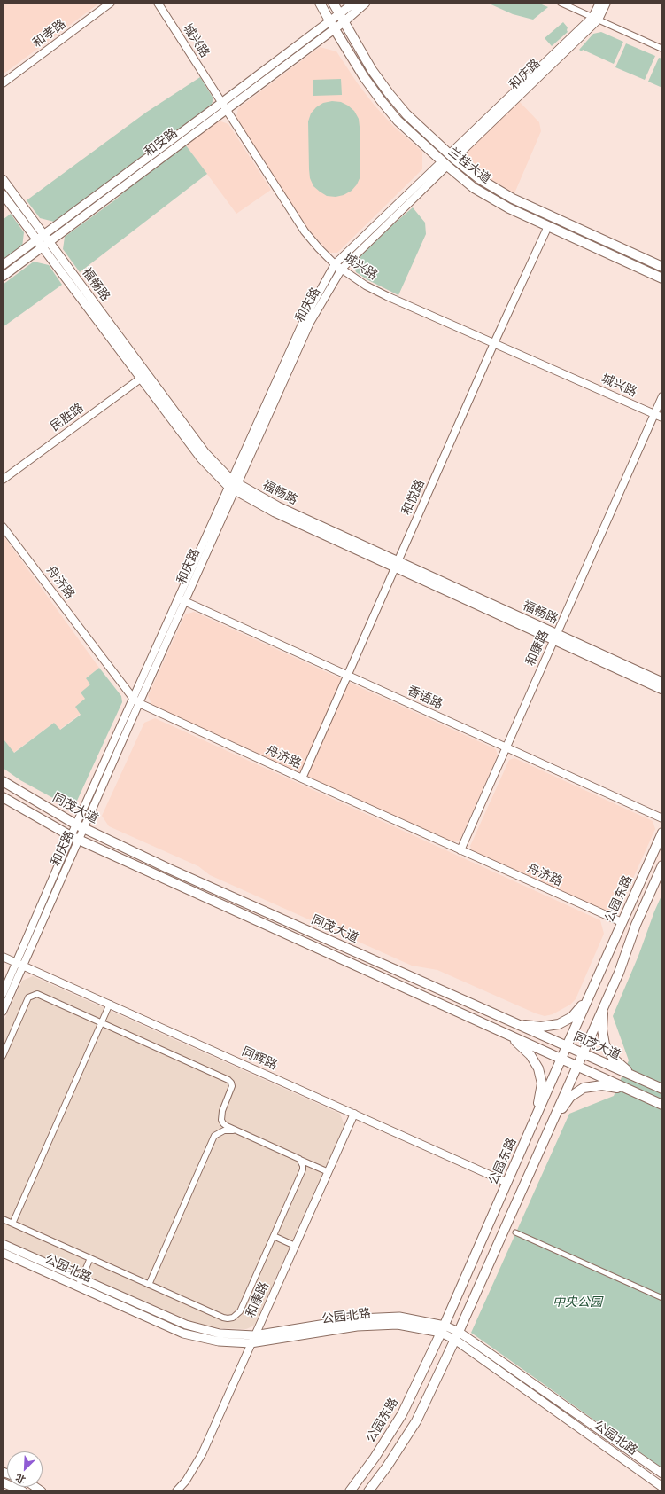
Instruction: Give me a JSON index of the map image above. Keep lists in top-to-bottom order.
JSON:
{
  "streets": {
    "main road": [
      "和安路",
      "兰桂大道",
      "福畅路",
      "同茂大道",
      "公园东路",
      "公园北路"
    ],
    "street": [
      "和孝路",
      "城兴路",
      "和庆路",
      "民胜路",
      "和悦路",
      "舟济路",
      "和康路",
      "香语路",
      "同辉路"
    ]
  },
  "crossings": [
    ["城兴路", "和庆路"],
    ["城兴路", "和安路"],
    ["城兴路", "和悦路"],
    ["城兴路", "和康路"],
    ["和庆路", "兰桂大道"],
    ["和庆路", "福畅路"],
    ["和庆路", "舟济路"],
    ["和庆路", "香语路"],
    ["和庆路", "同茂大道"],
    ["和庆路", "同辉路"],
    ["和安路", "兰桂大道"],
    ["和安路", "福畅路"],
    ["兰桂大道", "和悦路"],
    ["福畅路", "民胜路"],
    ["福畅路", "和悦路"],
    ["福畅路", "和康路"],
    ["和悦路", "舟济路"],
    ["和悦路", "香语路"],
    ["舟济路", "和康路"],
    ["舟济路", "公园东路"],
    ["和康路", "香语路"],
    ["和康路", "同辉路"],
    ["和康路", "公园北路"],
    ["同茂大道", "公园东路"],
    ["公园东路", "同辉路"],
    ["公园东路", "公园北路"]
  ],
  "parks": ["中央公园"],
  "north": "bottom left"
}
